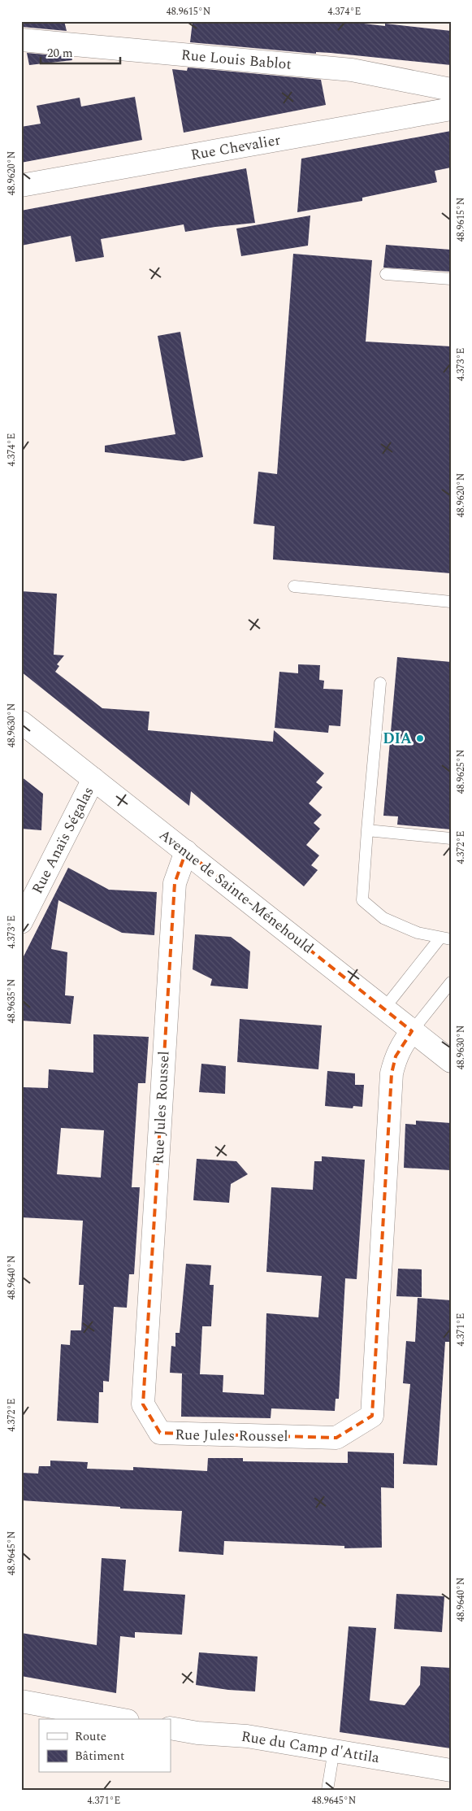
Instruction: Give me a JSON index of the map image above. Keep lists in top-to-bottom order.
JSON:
{
  "streets": {
    "street": [
      "Rue Louis Bablot",
      "Rue Chevalier",
      "Rue Anaïs Ségalas",
      "Avenue de Sainte-Ménehould",
      "Rue Jules Roussel",
      "Rue du Camp d'Attila"
    ]
  },
  "crossings": [
    ["Rue Anaïs Ségalas", "Avenue de Sainte-Ménehould"],
    ["Avenue de Sainte-Ménehould", "Rue Jules Roussel"]
  ],
  "places": ["DIA"],
  "legend": ["Route", "Bâtiment"],
  "scale_bar": "20 m",
  "coordinates": [
    "48.9615°N",
    "4.374°E",
    "48.9620°N",
    "4.373°E",
    "48.9630°N",
    "48.9625°N",
    "4.372°E",
    "48.9635°N",
    "48.9640°N",
    "4.371°E",
    "48.9645°N"
  ]
}
